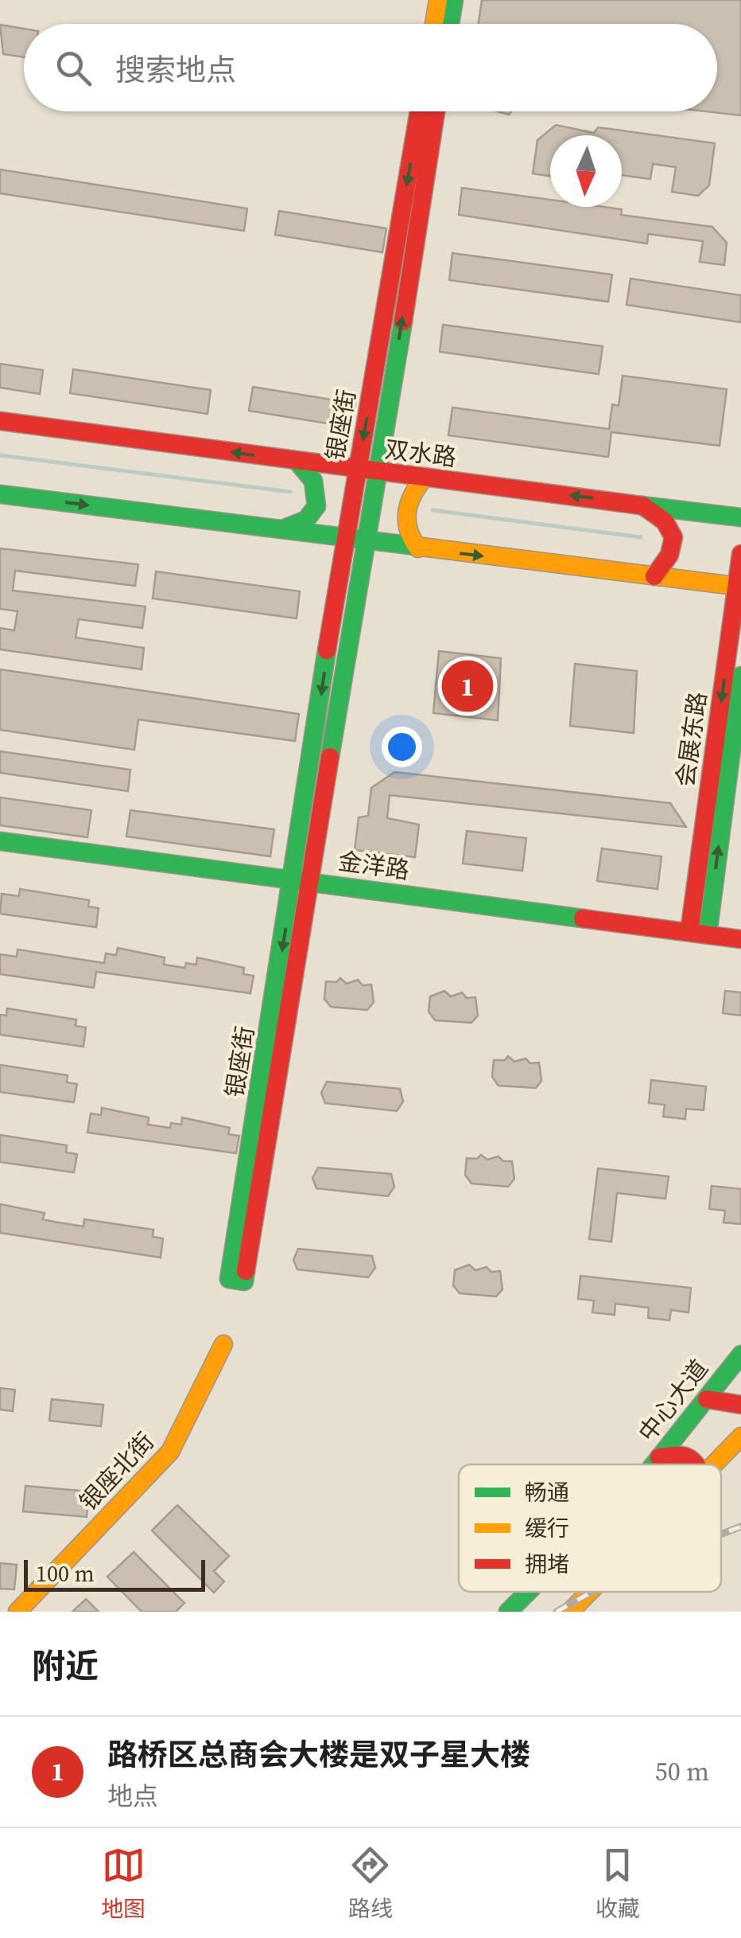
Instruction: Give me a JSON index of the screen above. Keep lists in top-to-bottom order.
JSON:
{
  "streets": {
    "main road": [
      "银座街",
      "双水路",
      "会展东路",
      "金洋路",
      "中心大道",
      "银座北街"
    ]
  },
  "crossings": [
    ["银座街", "双水路"],
    ["银座街", "金洋路"],
    ["会展东路", "金洋路"]
  ],
  "legend": ["畅通", "缓行", "拥堵"],
  "scale_bar": "100 m",
  "north": "bottom",
  "page": {
    "search": "搜索地点",
    "pins": "1",
    "scale": "100 m",
    "heading": "附近",
    "list": [
      {
        "mark": "1",
        "name": "路桥区总商会大楼是双子星大楼",
        "note": "地点",
        "value": "50 m"
      }
    ],
    "nav": ["地图", "路线", "收藏"]
  }
}
